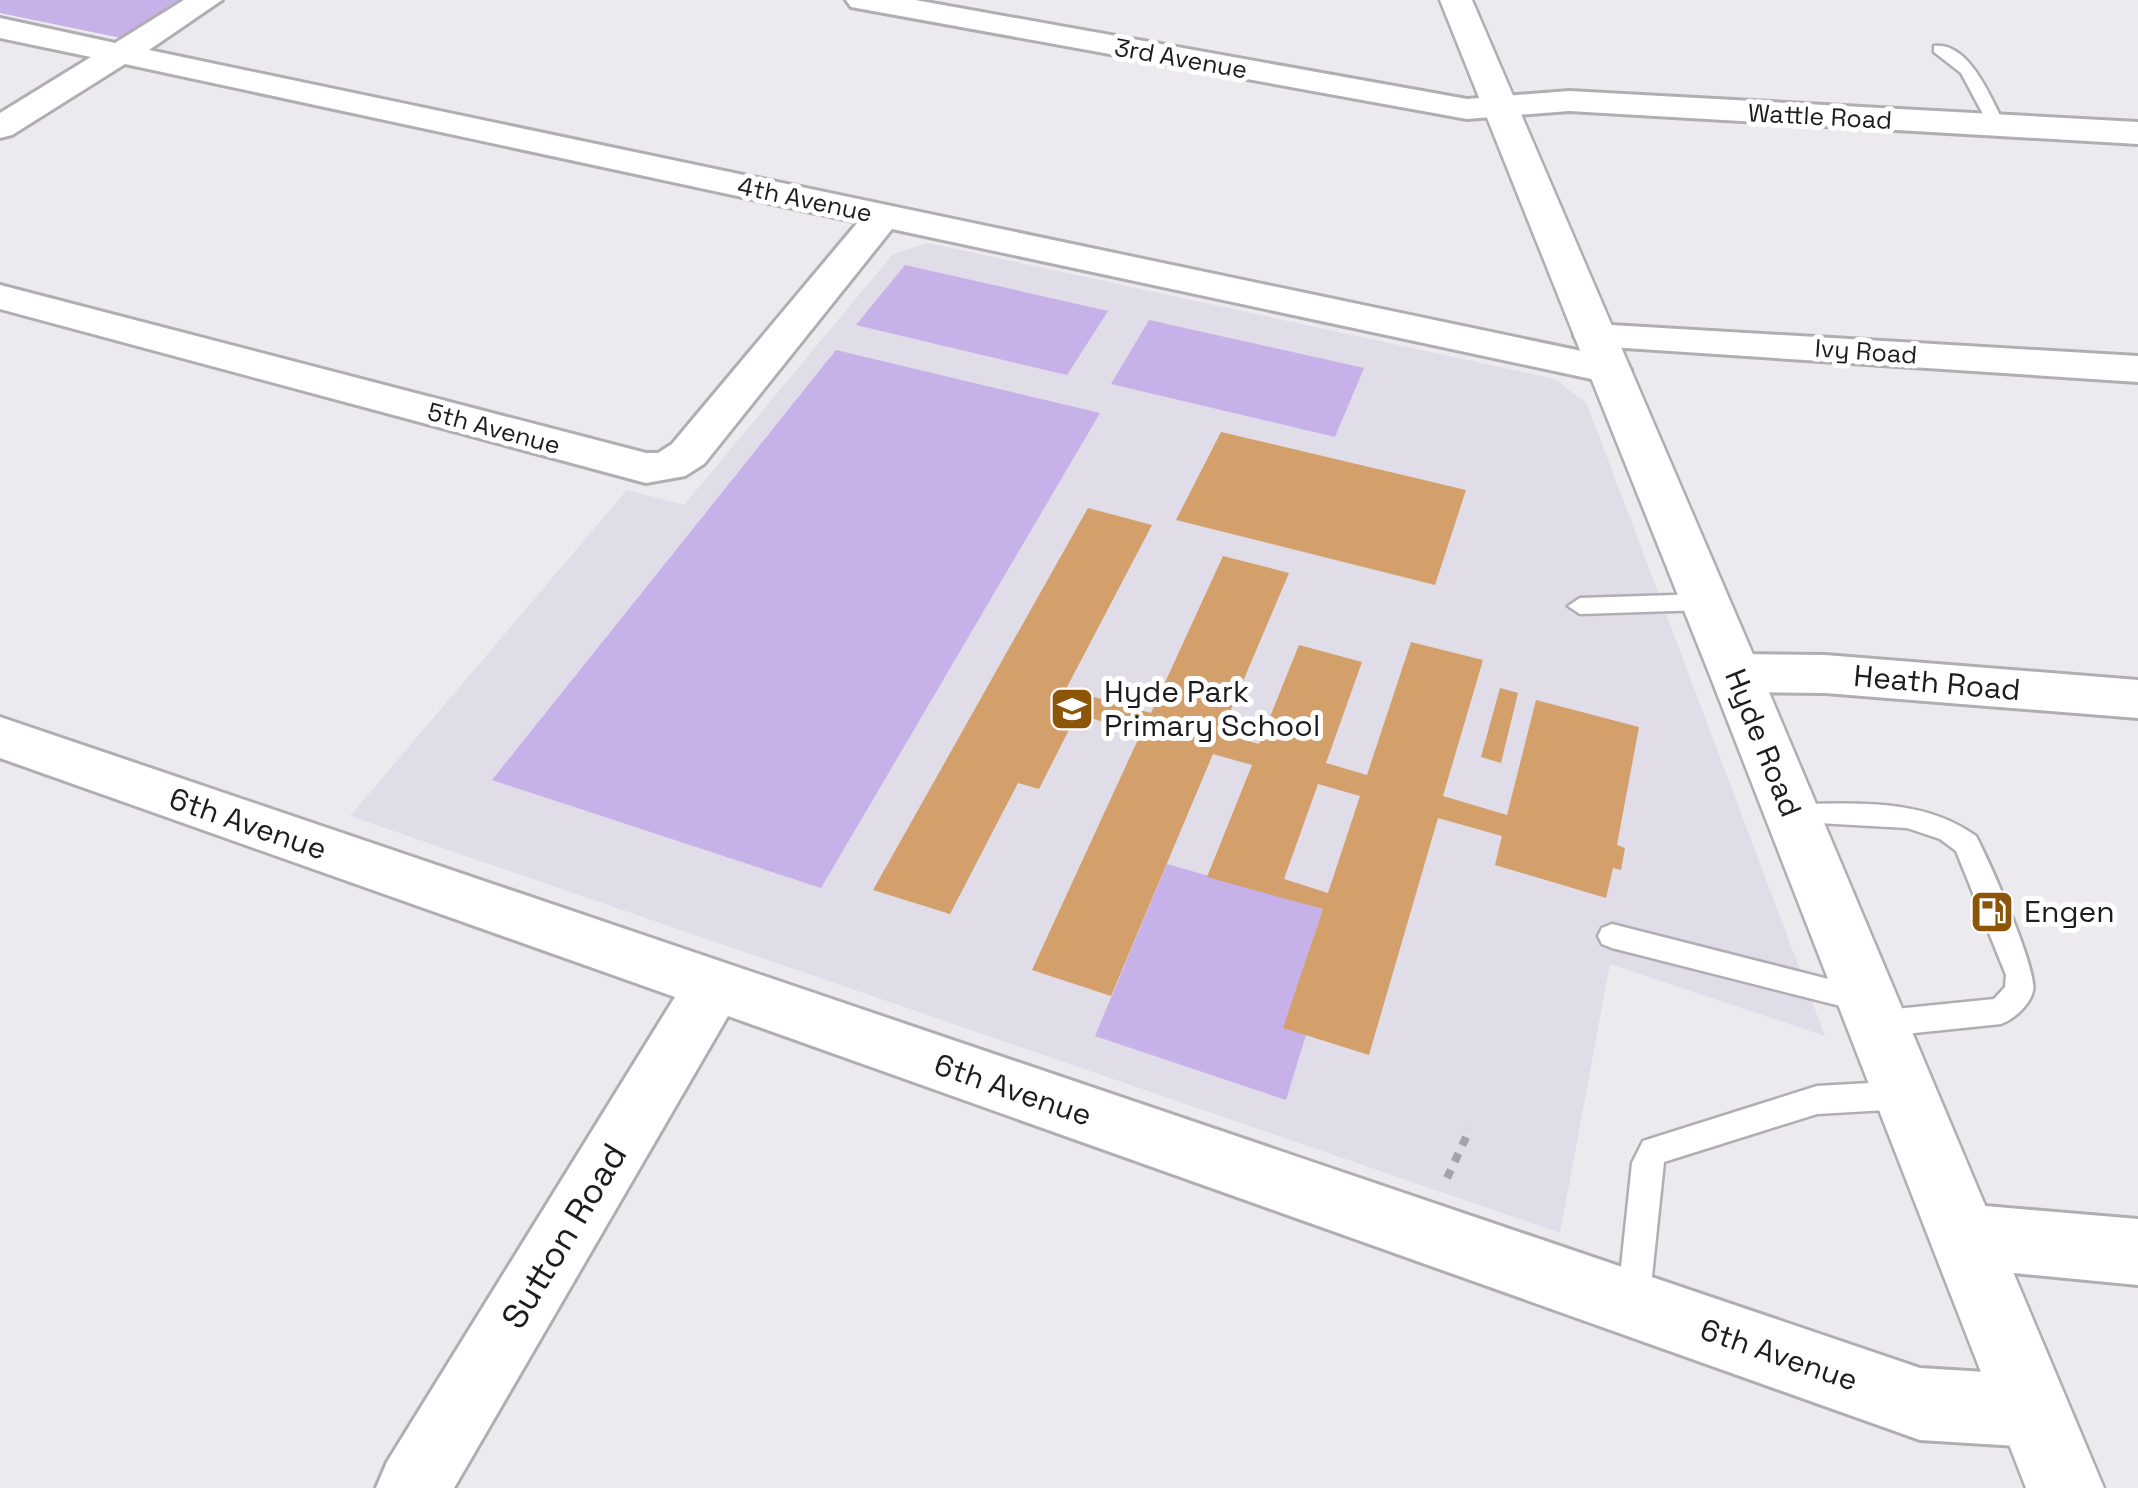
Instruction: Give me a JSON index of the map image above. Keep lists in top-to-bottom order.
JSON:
{
  "streets": {
    "street": [
      "3rd Avenue",
      "Wattle Road",
      "4th Avenue",
      "Ivy Road",
      "5th Avenue",
      "Heath Road",
      "Hyde Road",
      "6th Avenue",
      "Sutton Road"
    ]
  },
  "crossings": [
    ["3rd Avenue", "Wattle Road"],
    ["3rd Avenue", "Hyde Road"],
    ["Wattle Road", "Hyde Road"],
    ["4th Avenue", "Ivy Road"],
    ["4th Avenue", "5th Avenue"],
    ["4th Avenue", "Hyde Road"],
    ["Ivy Road", "Hyde Road"],
    ["Heath Road", "Hyde Road"],
    ["Hyde Road", "6th Avenue"],
    ["6th Avenue", "Sutton Road"]
  ],
  "places": {
    "school or university": ["Hyde Park Primary School"],
    "fuel station": ["Engen"]
  }
}
